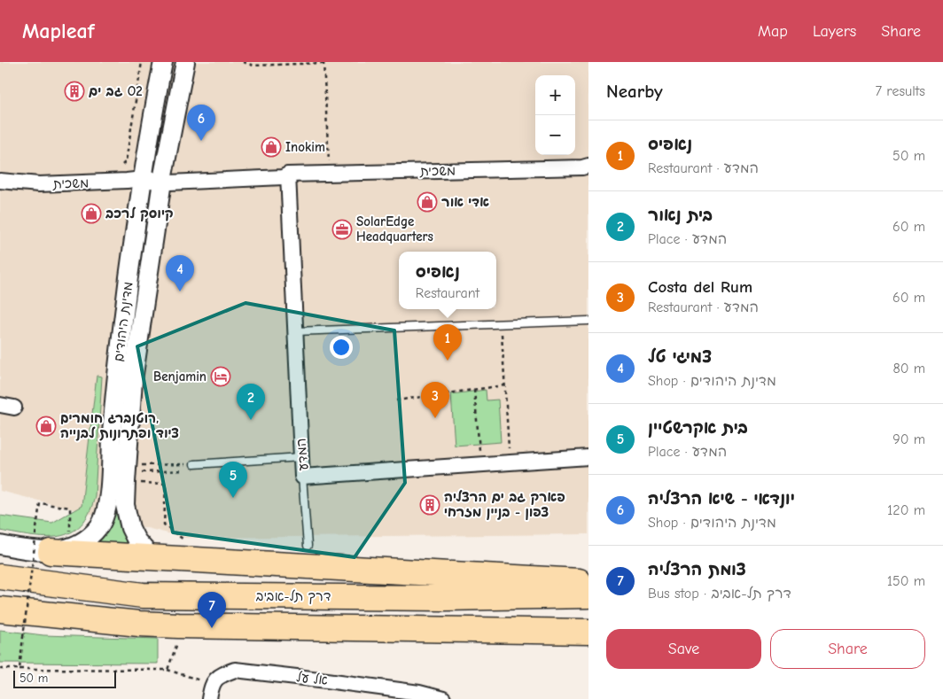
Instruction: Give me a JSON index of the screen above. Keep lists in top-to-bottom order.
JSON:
{
  "streets": {
    "highway": ["דרך תל-אביב"],
    "street": [
      "משכית",
      "מדינת היהודים",
      "המדע",
      "אל על"
    ]
  },
  "crossings": [
    ["משכית", "מדינת היהודים"],
    ["משכית", "המדע"]
  ],
  "places": {
    "building": ["גב ים O2", "פארק גב ים הרצליה צפון - בניין מזרחי"],
    "shop": [
      "Inokim",
      "אדי אור",
      "קיוסק לרכב",
      "רוטנברג חומרים, ציוד ופתרונות לבנייה"
    ],
    "office": ["SolarEdge Headquarters"],
    "hotel": ["Benjamin"]
  },
  "scale_bar": "50 m",
  "page": {
    "header": "Mapleaf",
    "nav": ["Map", "Layers", "Share"],
    "heading": ["Nearby", "7 results"],
    "map_buttons": ["+", "−"],
    "pins": [
      "6",
      "4",
      "1",
      "3",
      "2",
      "5",
      "7"
    ],
    "list": [
      {
        "mark": "1",
        "name": "נאפיס",
        "note": "Restaurant · המדע",
        "value": "50 m"
      },
      {
        "mark": "2",
        "name": "בית נאור",
        "note": "Place · המדע",
        "value": "60 m"
      },
      {
        "mark": "3",
        "name": "Costa del Rum",
        "note": "Restaurant · המדע",
        "value": "60 m"
      },
      {
        "mark": "4",
        "name": "צמיגי טל",
        "note": "Shop · מדינת היהודים",
        "value": "80 m"
      },
      {
        "mark": "5",
        "name": "בית אקרשטיין",
        "note": "Place · המדע",
        "value": "90 m"
      },
      {
        "mark": "6",
        "name": "יונדאי - שיא הרצליה",
        "note": "Shop · מדינת היהודים",
        "value": "120 m"
      },
      {
        "mark": "7",
        "name": "צומת הרצליה",
        "note": "Bus stop · דרך תל-אביב",
        "value": "150 m"
      }
    ],
    "popup": ["נאפיס", "Restaurant"],
    "buttons": ["Save", "Share"],
    "scale": "50 m"
  }
}
